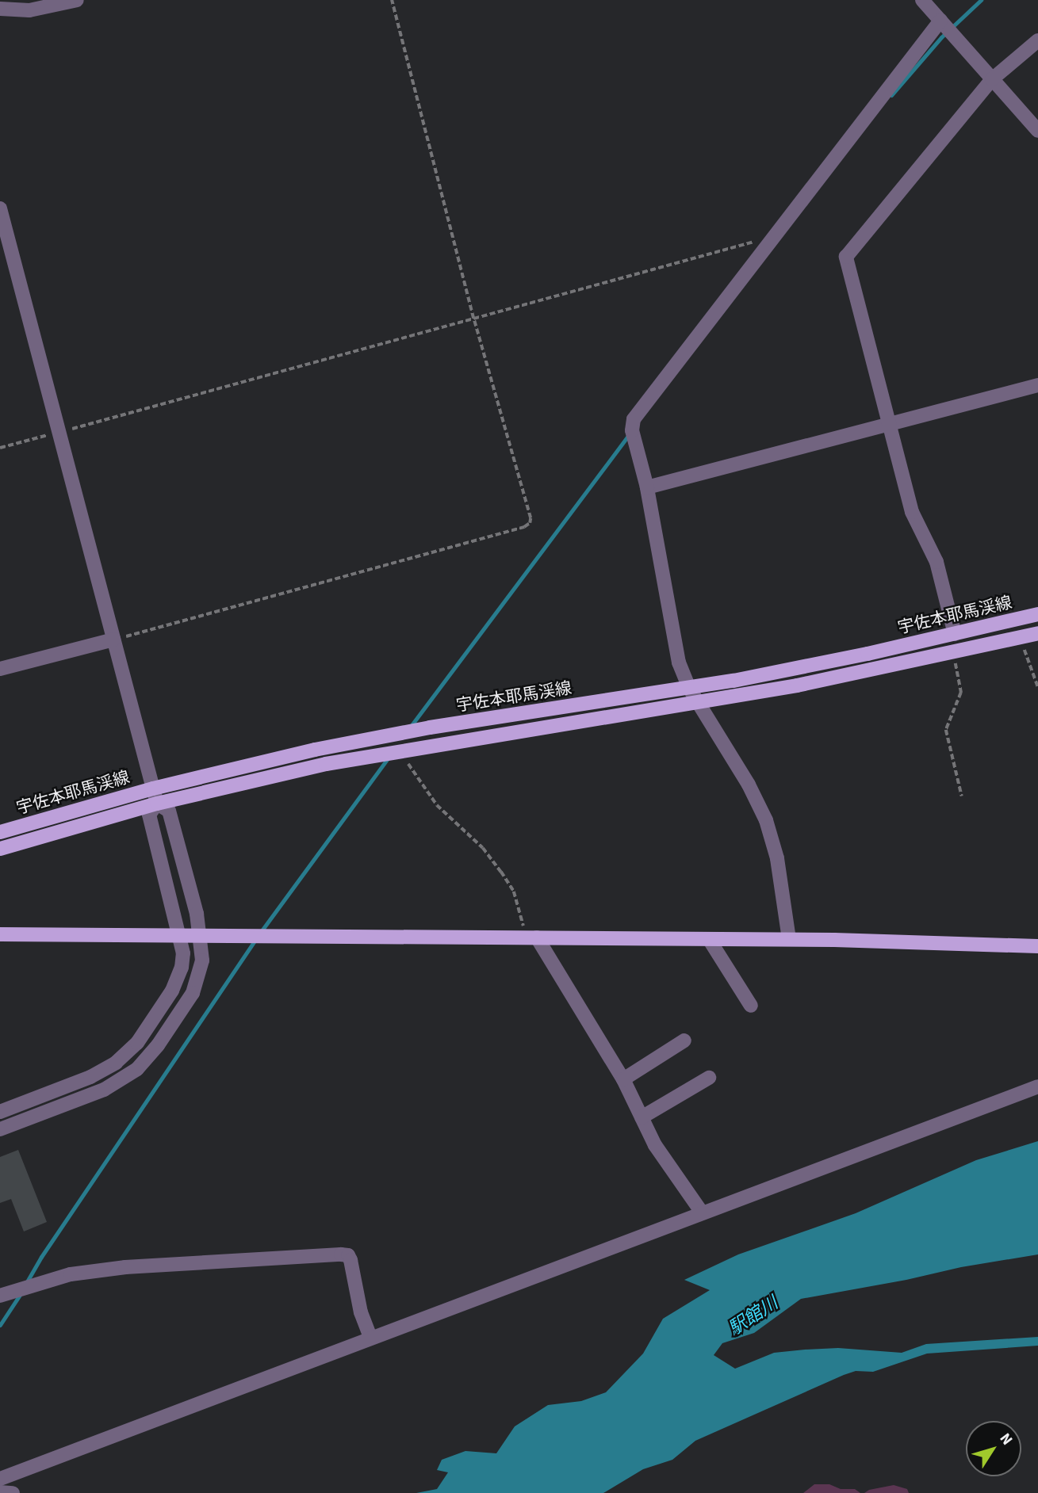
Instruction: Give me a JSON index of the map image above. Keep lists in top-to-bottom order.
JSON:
{
  "streets": {
    "main road": ["宇佐本耶馬渓線"]
  },
  "water": ["駅館川"],
  "north": "top right"
}
